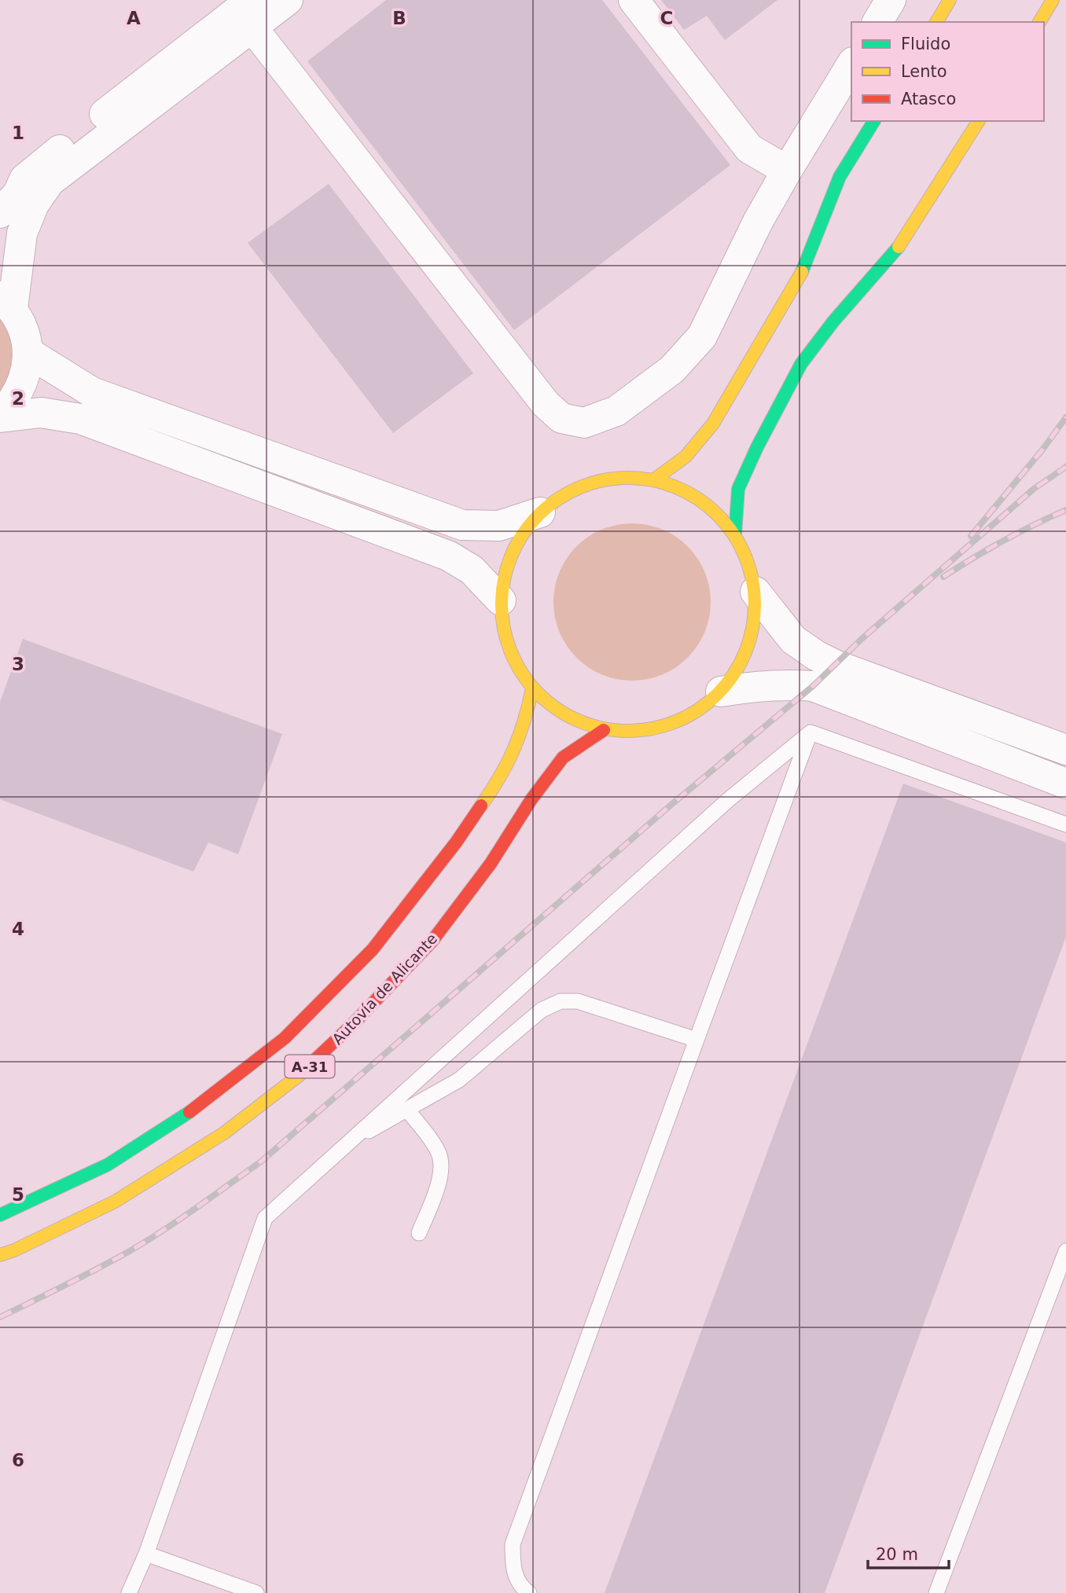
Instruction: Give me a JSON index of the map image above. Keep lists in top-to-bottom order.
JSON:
{
  "streets": {
    "main road": ["Autovía de Alicante", "A-31"]
  },
  "legend": ["Fluido", "Lento", "Atasco"],
  "scale_bar": "20 m",
  "grid": {
    "columns": ["A", "B", "C"],
    "rows": [
      "1",
      "2",
      "3",
      "4",
      "5",
      "6"
    ]
  }
}
